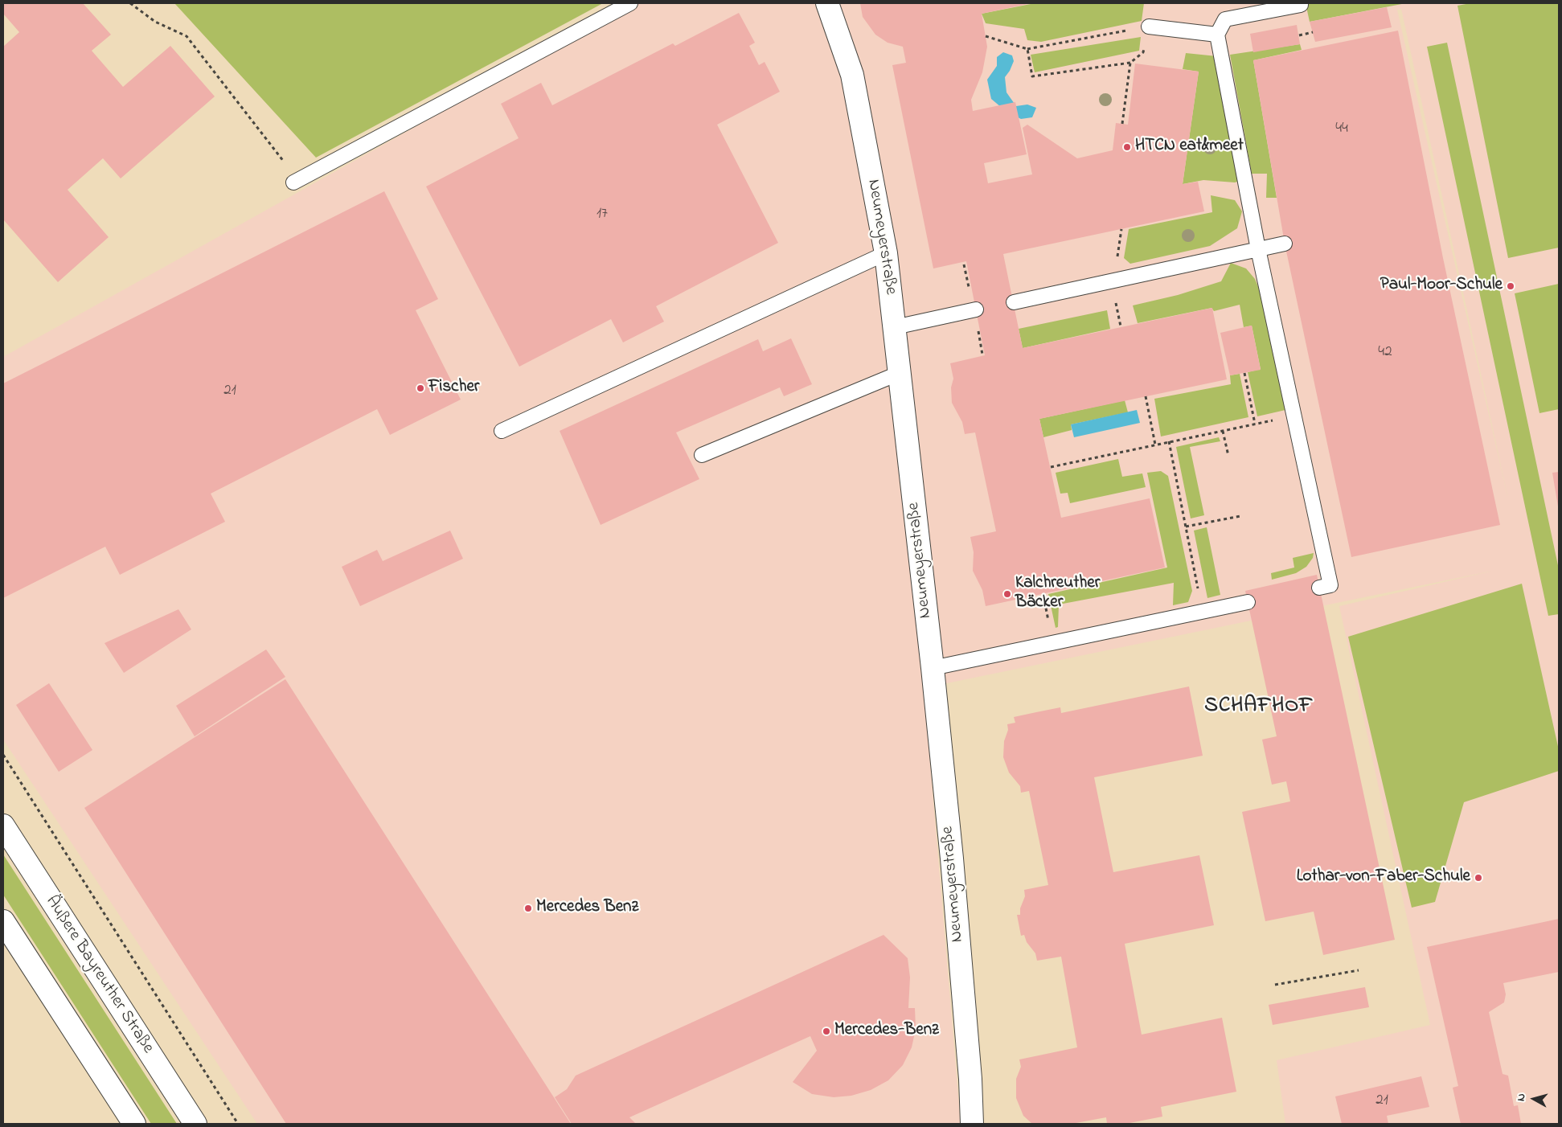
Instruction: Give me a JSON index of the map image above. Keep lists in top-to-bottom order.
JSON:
{
  "streets": {
    "street": ["Neumeyerstraße", "Äußere Bayreuther Straße"]
  },
  "districts": ["SCHAFHOF"],
  "places": [
    "HTCN eat&meet",
    "Paul-Moor-Schule",
    "Fischer",
    "Kalchreuther Bäcker",
    "Lothar-von-Faber-Schule",
    "Mercedes Benz",
    "Mercedes-Benz"
  ],
  "house_numbers": [
    "44",
    "17",
    "42",
    "21",
    "21"
  ],
  "north": "left"
}
